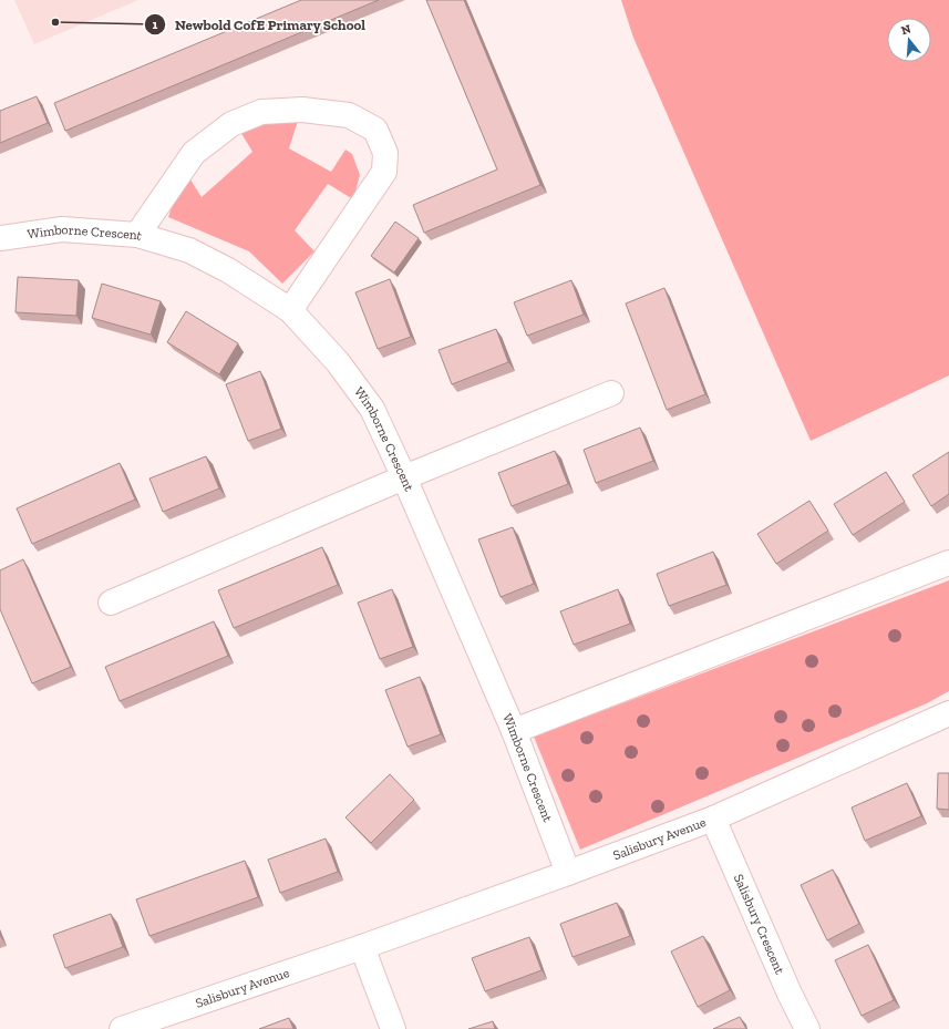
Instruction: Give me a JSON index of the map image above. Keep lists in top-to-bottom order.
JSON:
{
  "streets": {
    "street": ["Wimborne Crescent", "Salisbury Avenue", "Salisbury Crescent"]
  },
  "crossings": [
    ["Wimborne Crescent", "Salisbury Avenue"],
    ["Salisbury Avenue", "Salisbury Crescent"]
  ],
  "places": ["Newbold CofE Primary School"],
  "north": "top"
}
